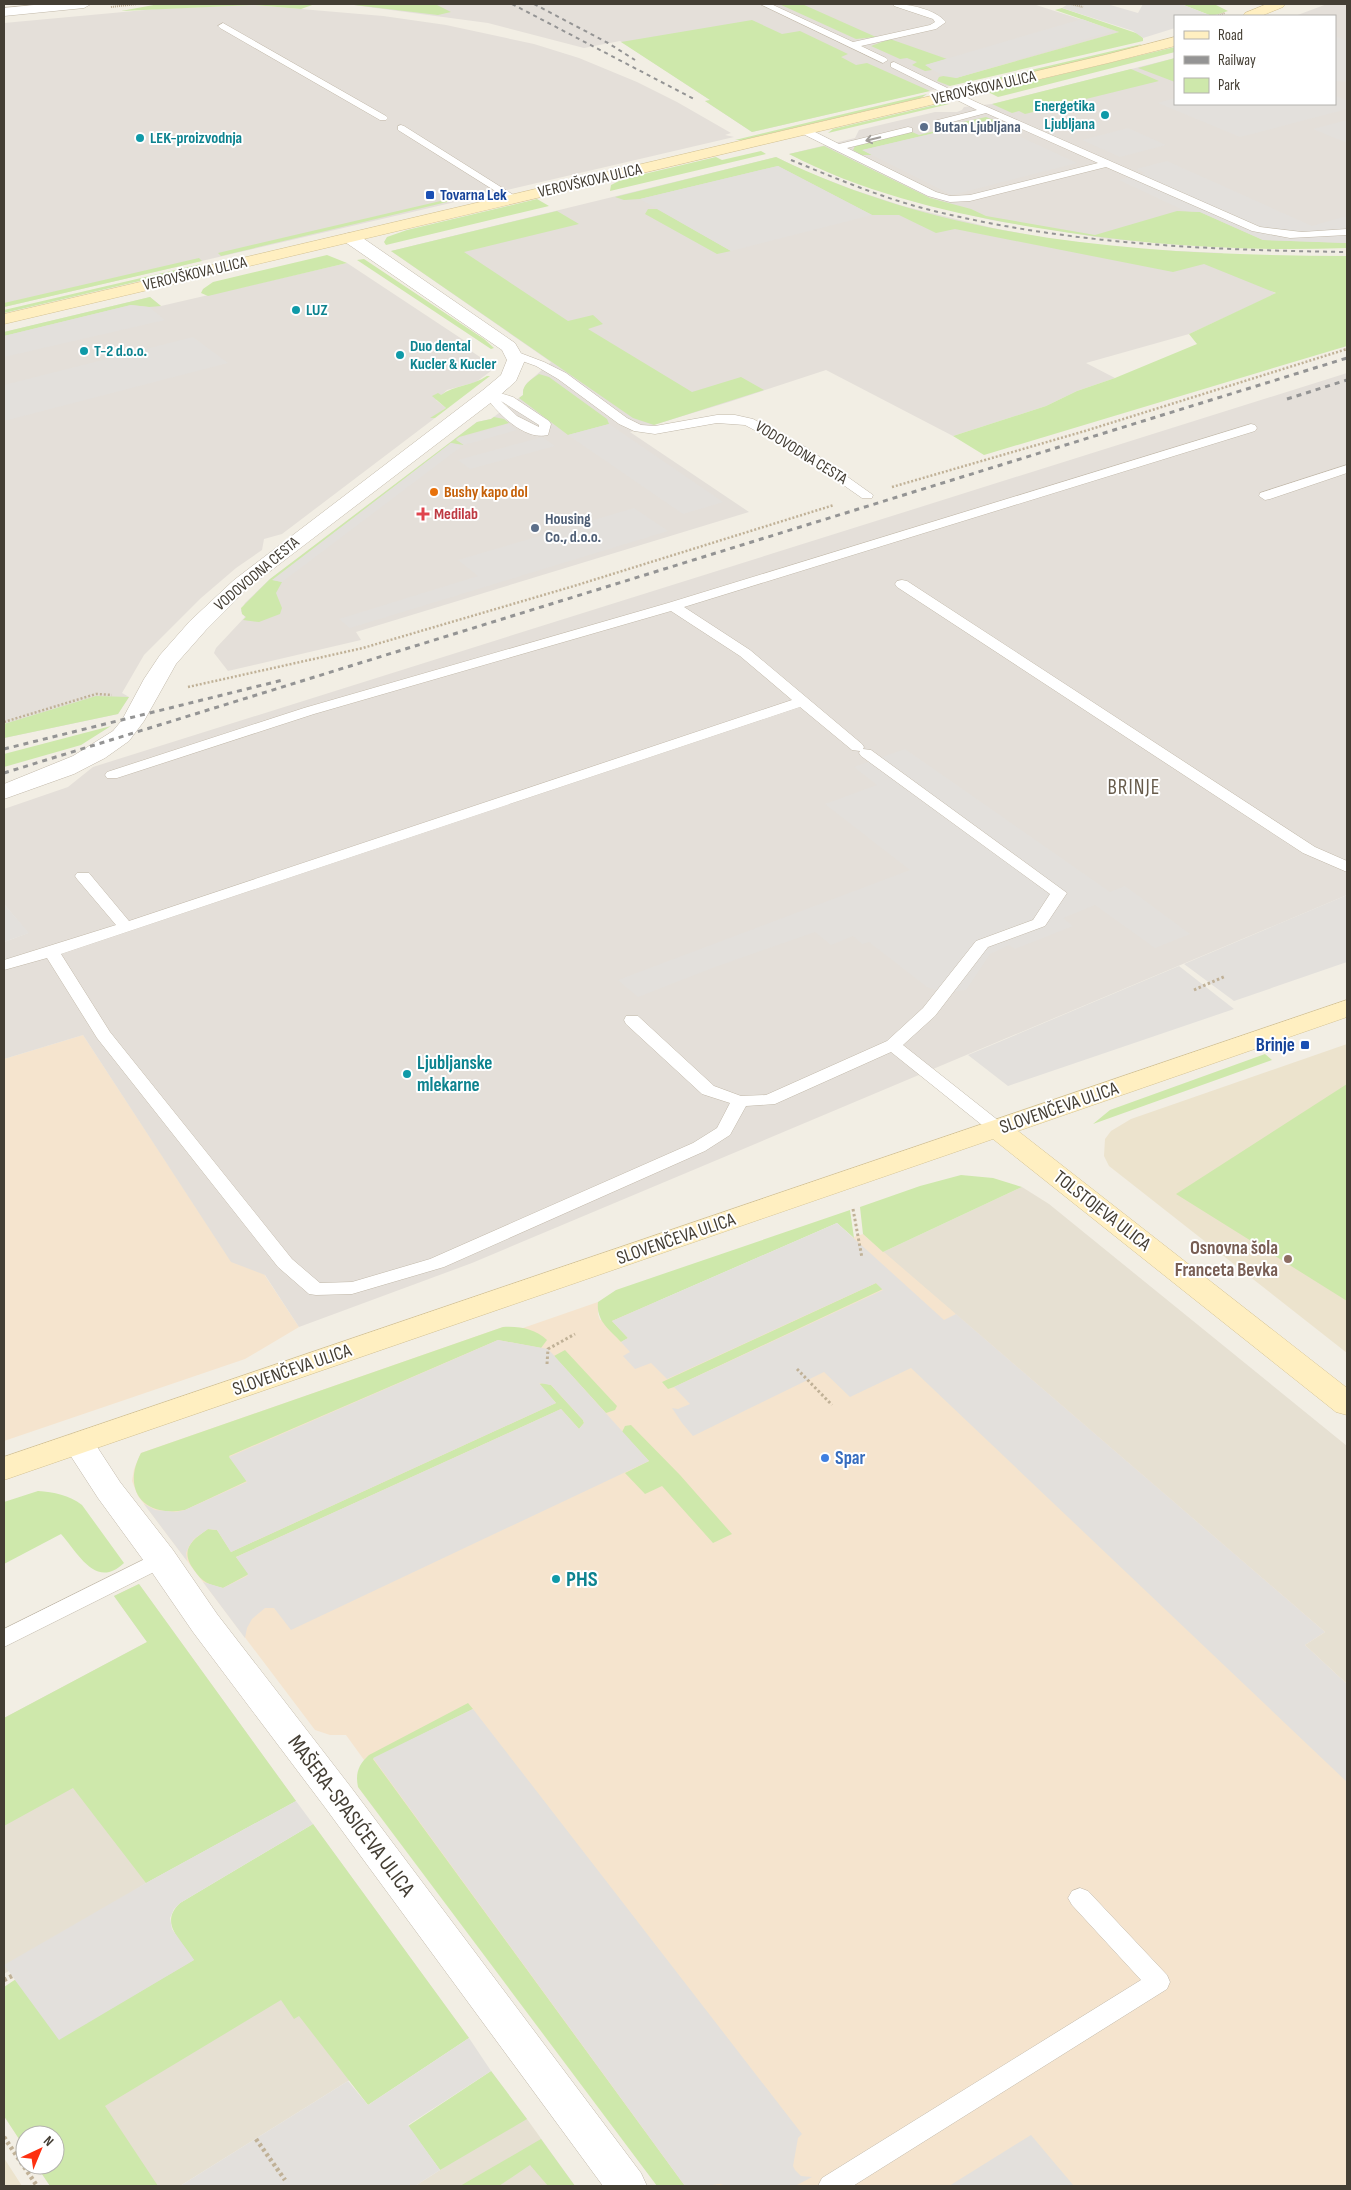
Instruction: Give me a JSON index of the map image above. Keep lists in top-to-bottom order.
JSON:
{
  "streets": {
    "street": [
      "VEROVŠKOVA ULICA",
      "VODOVODNA CESTA",
      "SLOVENČEVA ULICA",
      "TOLSTOJEVA ULICA",
      "MAŠERA-SPASIĆEVA ULICA"
    ]
  },
  "crossings": [
    ["VEROVŠKOVA ULICA", "VODOVODNA CESTA"],
    ["SLOVENČEVA ULICA", "TOLSTOJEVA ULICA"],
    ["SLOVENČEVA ULICA", "MAŠERA-SPASIĆEVA ULICA"]
  ],
  "districts": ["BRINJE"],
  "places": {
    "other": [
      "Energetika Ljubljana",
      "Butan Ljubljana",
      "LEK-proizvodnja",
      "LUZ",
      "T-2 d.o.o.",
      "Duo dental Kucler & Kucler",
      "Bushy kapo dol",
      "Housing Co., d.o.o.",
      "Ljubljanske mlekarne",
      "Osnovna šola Franceta Bevka",
      "Spar",
      "PHS"
    ],
    "transit": ["Tovarna Lek", "Brinje"],
    "health": ["Medilab"]
  },
  "legend": ["Road", "Railway", "Park"],
  "north": "top right"
}
